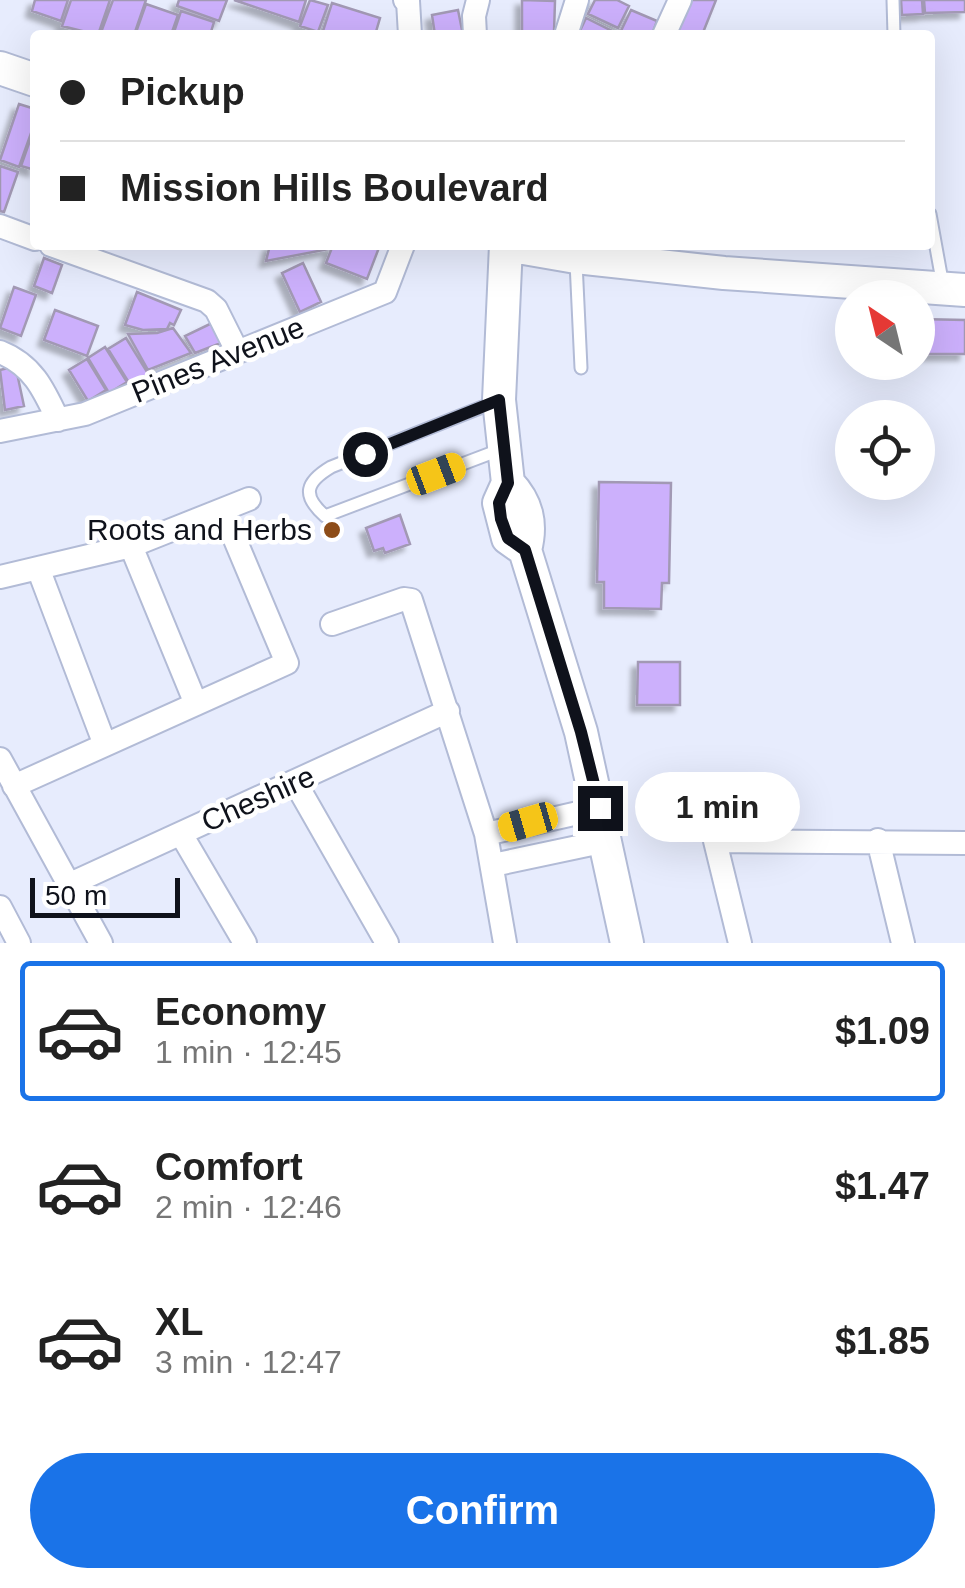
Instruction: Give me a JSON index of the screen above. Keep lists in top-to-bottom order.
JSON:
{
  "streets": {
    "street": ["Pines Avenue", "Cheshire"]
  },
  "places": ["Roots and Herbs"],
  "scale_bar": "50 m",
  "north": "top left",
  "page": {
    "banner": ["Pickup", "Mission Hills Boulevard"],
    "bubble": "1 min",
    "scale": "50 m",
    "list": [
      {
        "name": "Economy",
        "note": "1 min · 12:45",
        "value": "$1.09"
      },
      {
        "name": "Comfort",
        "note": "2 min · 12:46",
        "value": "$1.47"
      },
      {
        "name": "XL",
        "note": "3 min · 12:47",
        "value": "$1.85"
      }
    ],
    "buttons": "Confirm"
  }
}
